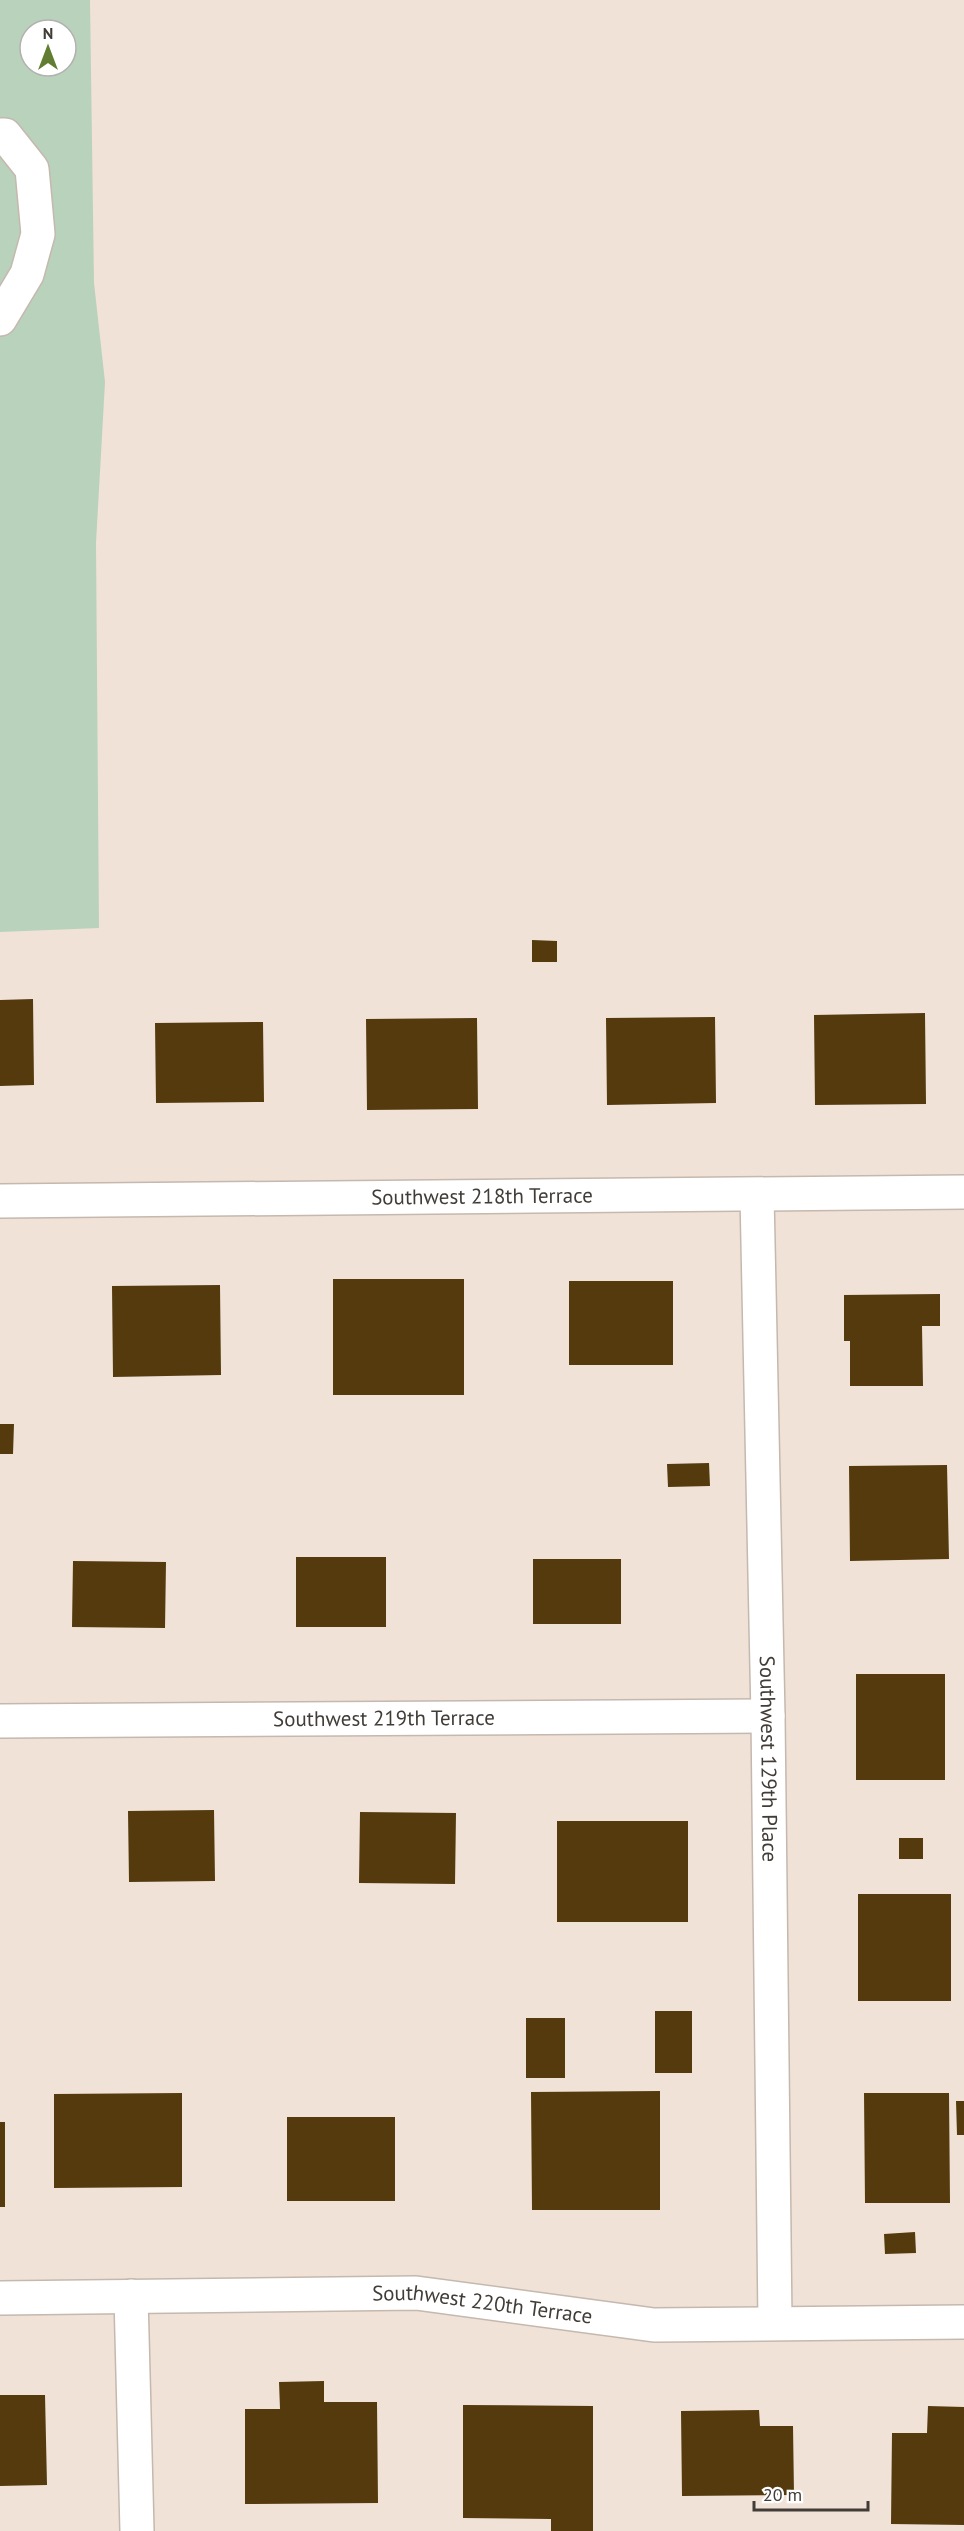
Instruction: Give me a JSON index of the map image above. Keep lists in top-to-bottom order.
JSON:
{
  "streets": {
    "street": [
      "Southwest 218th Terrace",
      "Southwest 219th Terrace",
      "Southwest 129th Place",
      "Southwest 220th Terrace"
    ]
  },
  "crossings": [
    ["Southwest 218th Terrace", "Southwest 129th Place"],
    ["Southwest 219th Terrace", "Southwest 129th Place"],
    ["Southwest 129th Place", "Southwest 220th Terrace"]
  ],
  "scale_bar": "20 m",
  "north": "top"
}
